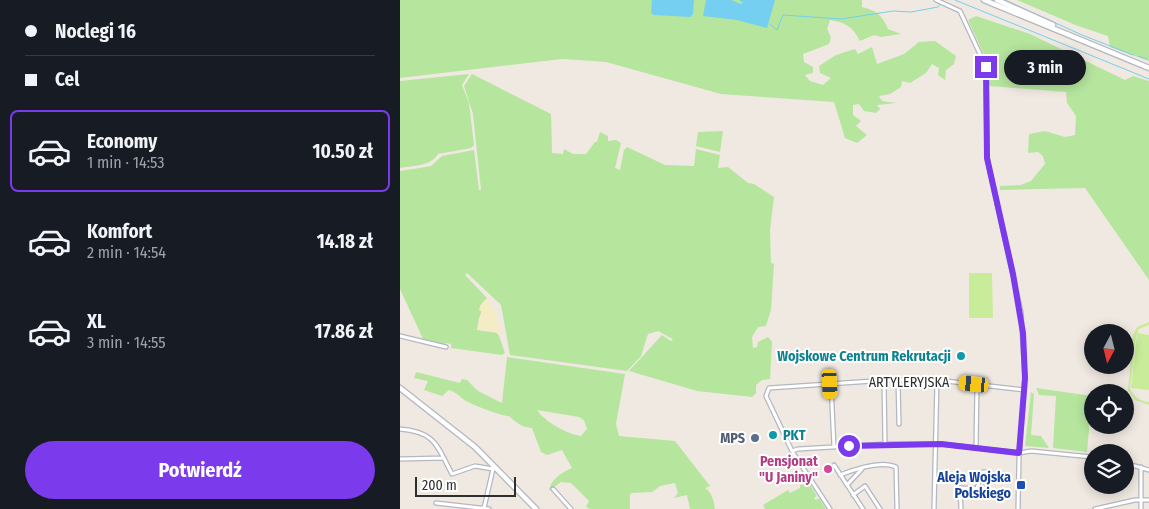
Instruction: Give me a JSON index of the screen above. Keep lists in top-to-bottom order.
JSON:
{
  "streets": {
    "street": ["ARTYLERYJSKA"]
  },
  "places": {
    "other": [
      "Wojskowe Centrum Rekrutacji",
      "PKT",
      "MPS",
      "Pensjonat \"U Janiny\""
    ],
    "transit": ["Aleja Wojska Polskiego"]
  },
  "scale_bar": "200 m",
  "north": "bottom",
  "page": {
    "banner": ["Noclegi 16", "Cel"],
    "bubble": "3 min",
    "list": [
      {
        "name": "Economy",
        "note": "1 min · 14:53",
        "value": "10.50 zł"
      },
      {
        "name": "Komfort",
        "note": "2 min · 14:54",
        "value": "14.18 zł"
      },
      {
        "name": "XL",
        "note": "3 min · 14:55",
        "value": "17.86 zł"
      }
    ],
    "buttons": "Potwierdź",
    "scale": "200 m"
  }
}
